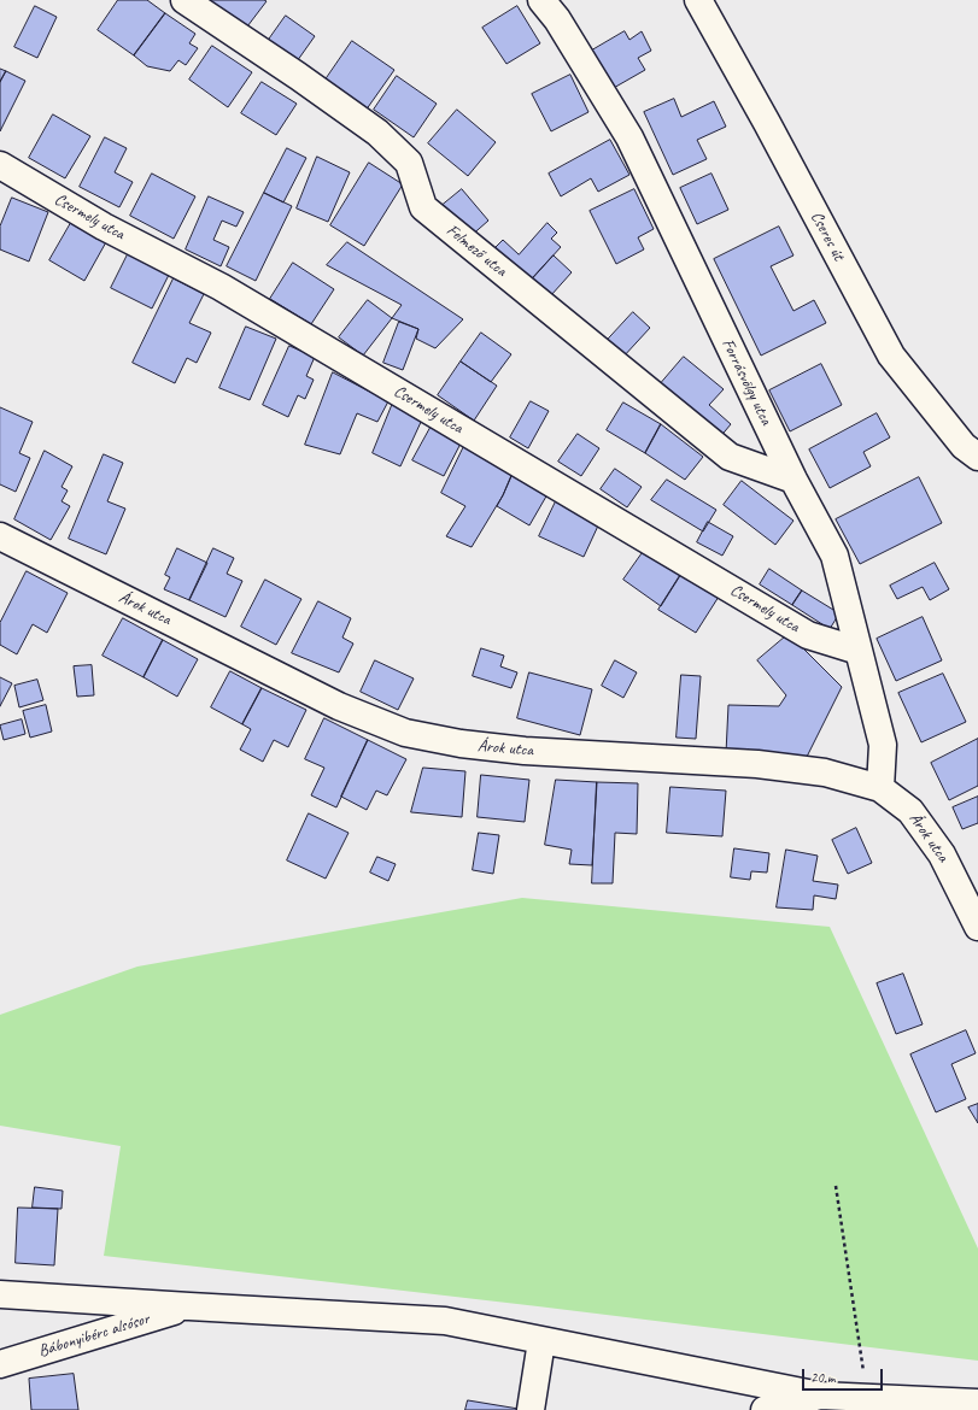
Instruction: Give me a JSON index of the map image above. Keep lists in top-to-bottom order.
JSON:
{
  "streets": {
    "street": [
      "Csermely utca",
      "Cseres út",
      "Felmező utca",
      "Forrásvölgy utca",
      "Árok utca",
      "Bábonyibérc alsósor"
    ]
  },
  "crossings": [
    ["Csermely utca", "Forrásvölgy utca"],
    ["Felmező utca", "Forrásvölgy utca"],
    ["Forrásvölgy utca", "Árok utca"]
  ],
  "scale_bar": "20 m"
}
